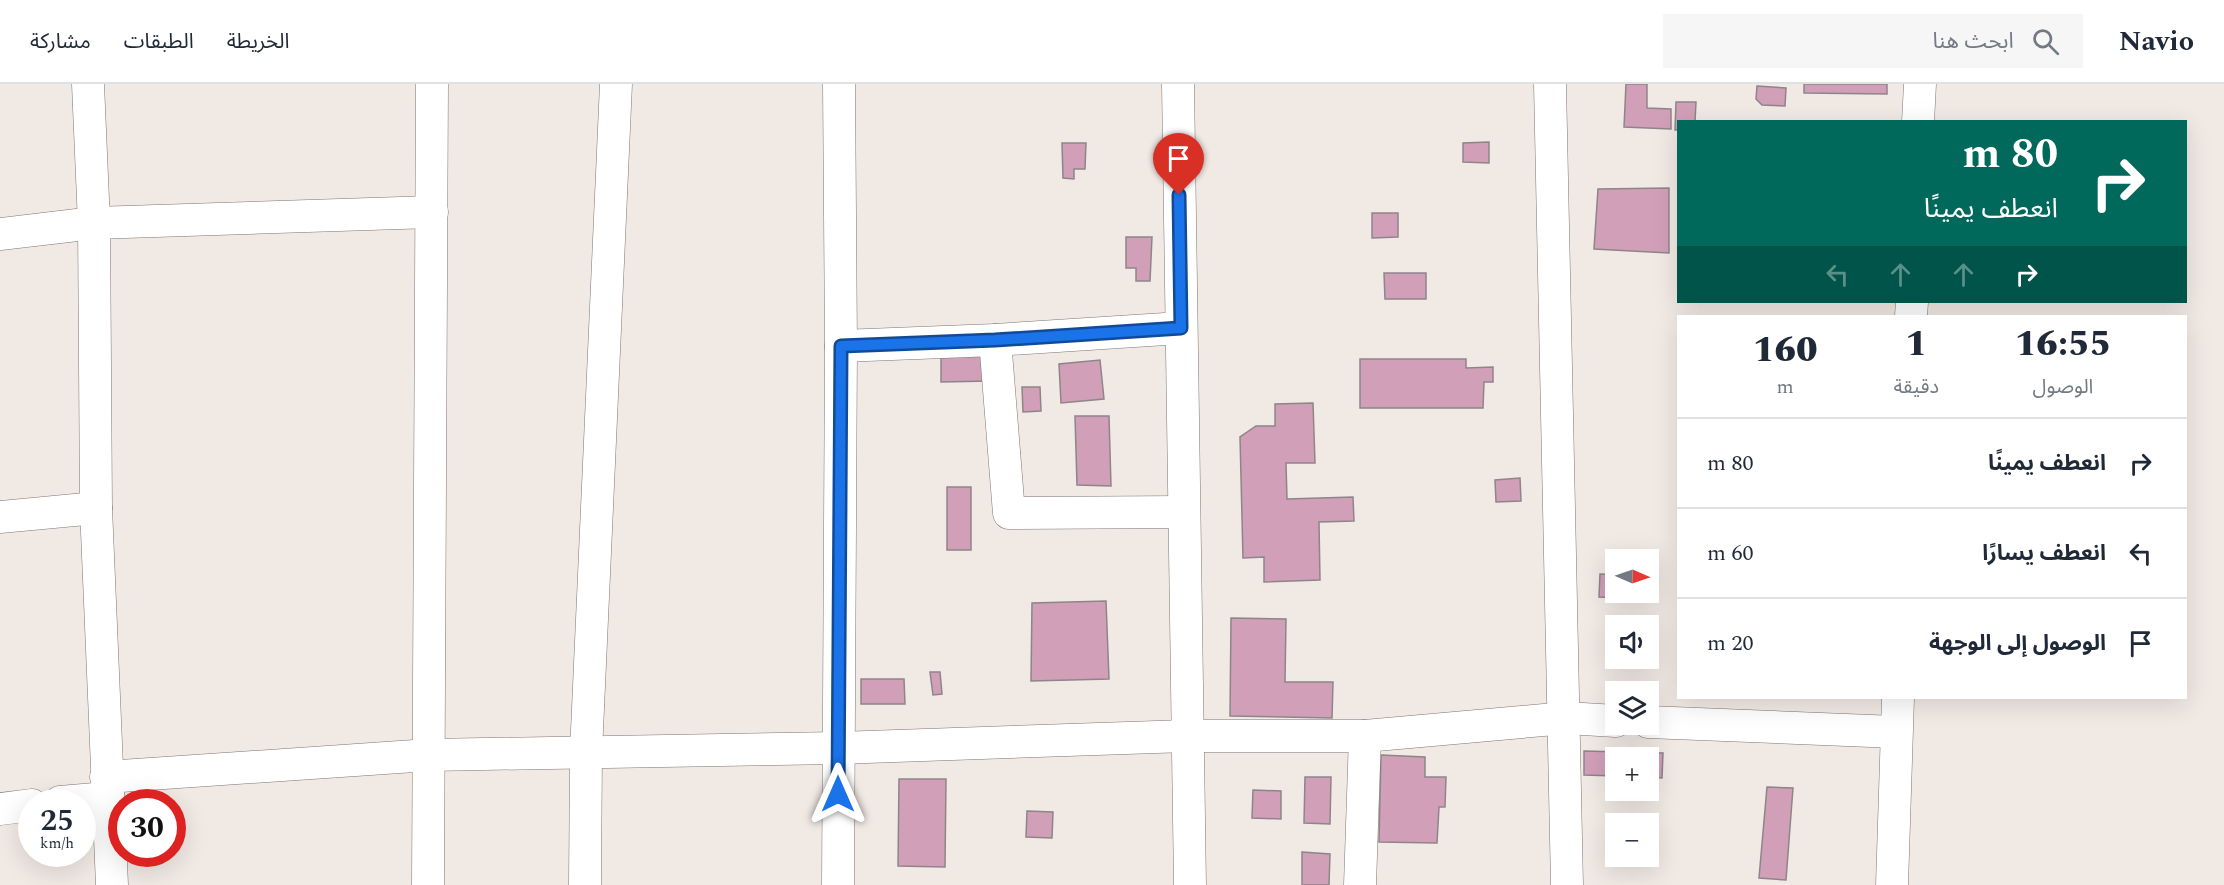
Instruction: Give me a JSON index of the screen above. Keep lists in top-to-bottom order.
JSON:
{
  "north": "right",
  "page": {
    "header": "Navio",
    "search": "ابحث هنا",
    "nav": ["الخريطة", "الطبقات", "مشاركة"],
    "turn": ["80 m", "انعطف يمينًا"],
    "eta": [
      "16:55",
      "الوصول",
      "1",
      "دقيقة",
      "160",
      "m"
    ],
    "list": [
      {
        "name": "انعطف يمينًا",
        "value": "80 m"
      },
      {
        "name": "انعطف يسارًا",
        "value": "60 m"
      },
      {
        "name": "الوصول إلى الوجهة",
        "value": "20 m"
      }
    ],
    "map_buttons": ["+", "−"],
    "speed": "25 km/h",
    "limit": "30"
  }
}
